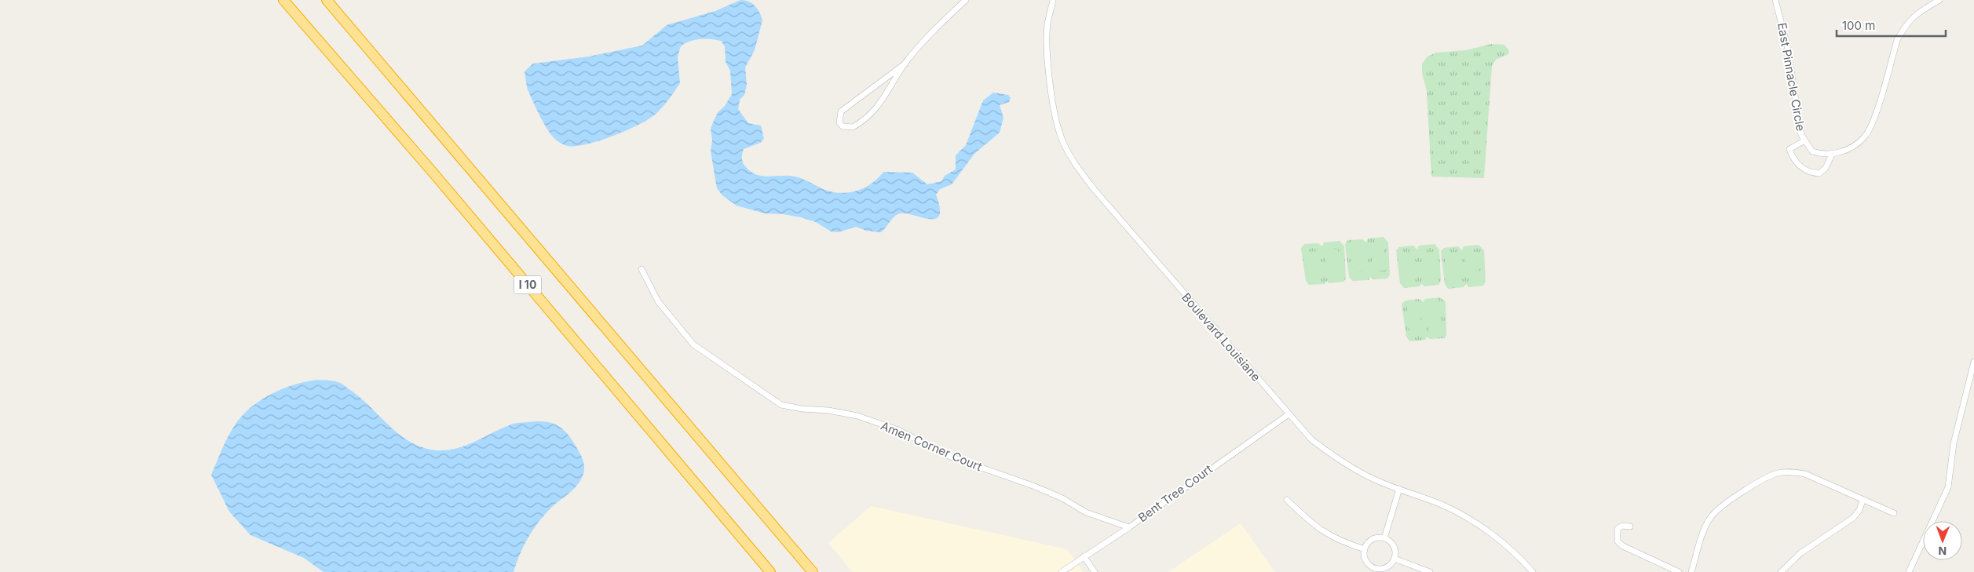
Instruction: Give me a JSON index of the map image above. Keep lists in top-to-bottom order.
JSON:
{
  "streets": {
    "highway": ["I 10"],
    "street": [
      "East Pinnacle Circle",
      "Boulevard Louisiane",
      "Amen Corner Court",
      "Bent Tree Court"
    ]
  },
  "crossings": [
    ["Boulevard Louisiane", "Bent Tree Court"],
    ["Amen Corner Court", "Bent Tree Court"]
  ],
  "scale_bar": "100 m",
  "north": "bottom"
}
